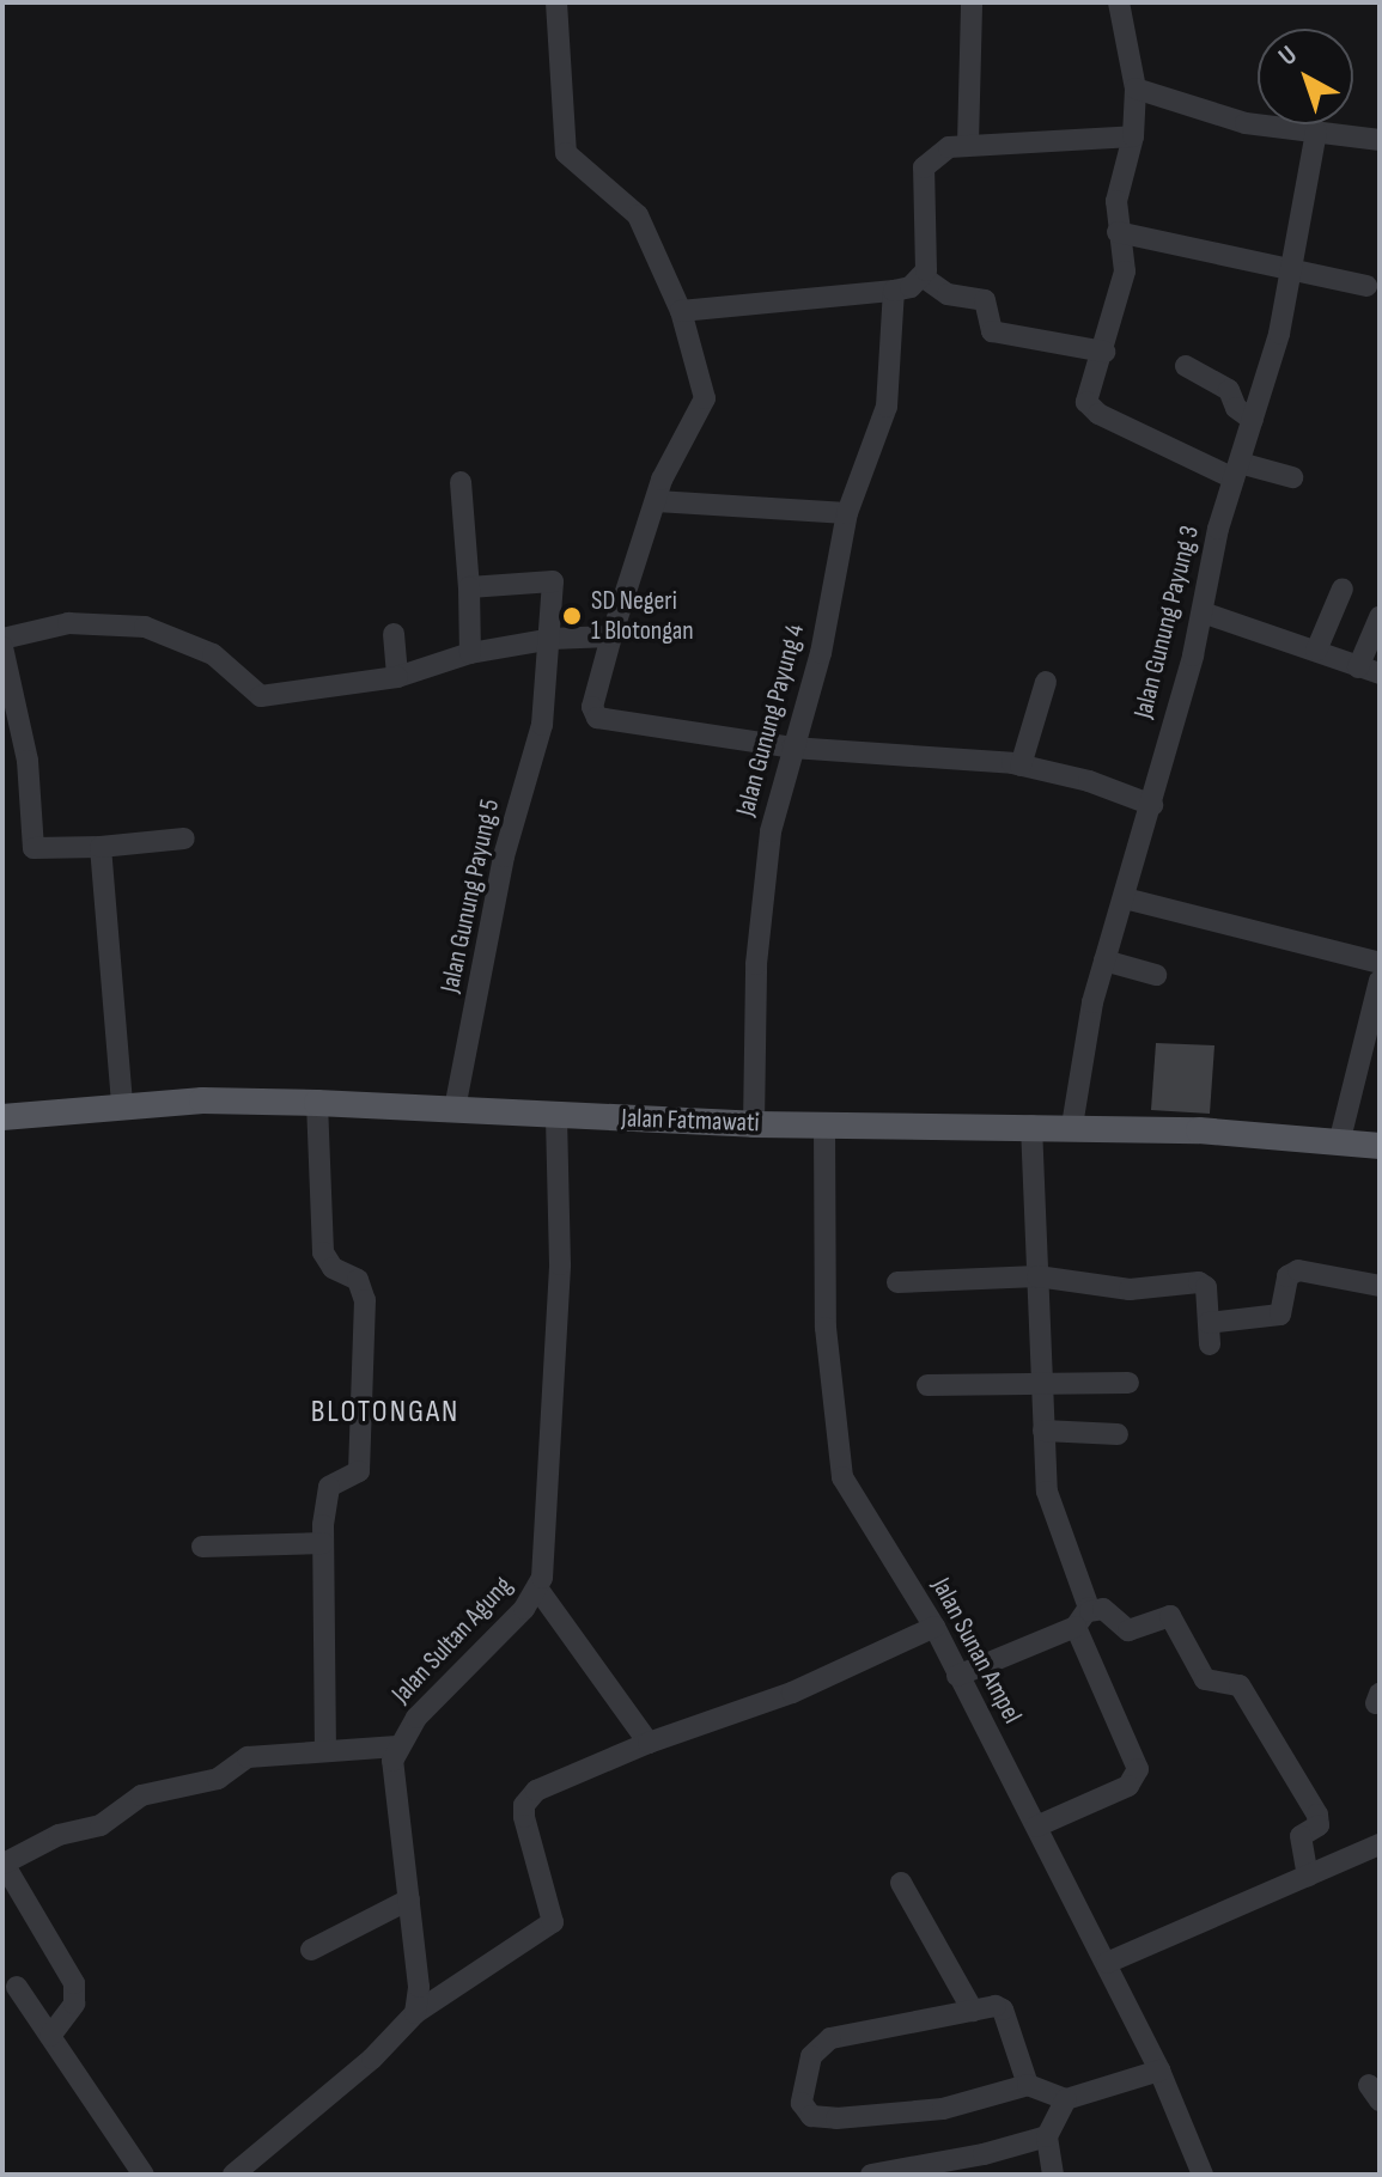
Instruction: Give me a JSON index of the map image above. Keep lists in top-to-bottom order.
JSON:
{
  "streets": {
    "main road": ["Jalan Fatmawati"],
    "street": [
      "Jalan Gunung Payung 3",
      "Jalan Gunung Payung 4",
      "Jalan Gunung Payung 5",
      "Jalan Sultan Agung",
      "Jalan Sunan Ampel"
    ]
  },
  "crossings": [
    ["Jalan Gunung Payung 3", "Jalan Fatmawati"],
    ["Jalan Gunung Payung 4", "Jalan Fatmawati"],
    ["Jalan Gunung Payung 5", "Jalan Fatmawati"],
    ["Jalan Fatmawati", "Jalan Sultan Agung"],
    ["Jalan Fatmawati", "Jalan Sunan Ampel"]
  ],
  "districts": ["BLOTONGAN"],
  "places": ["SD Negeri 1 Blotongan"],
  "north": "top left"
}
